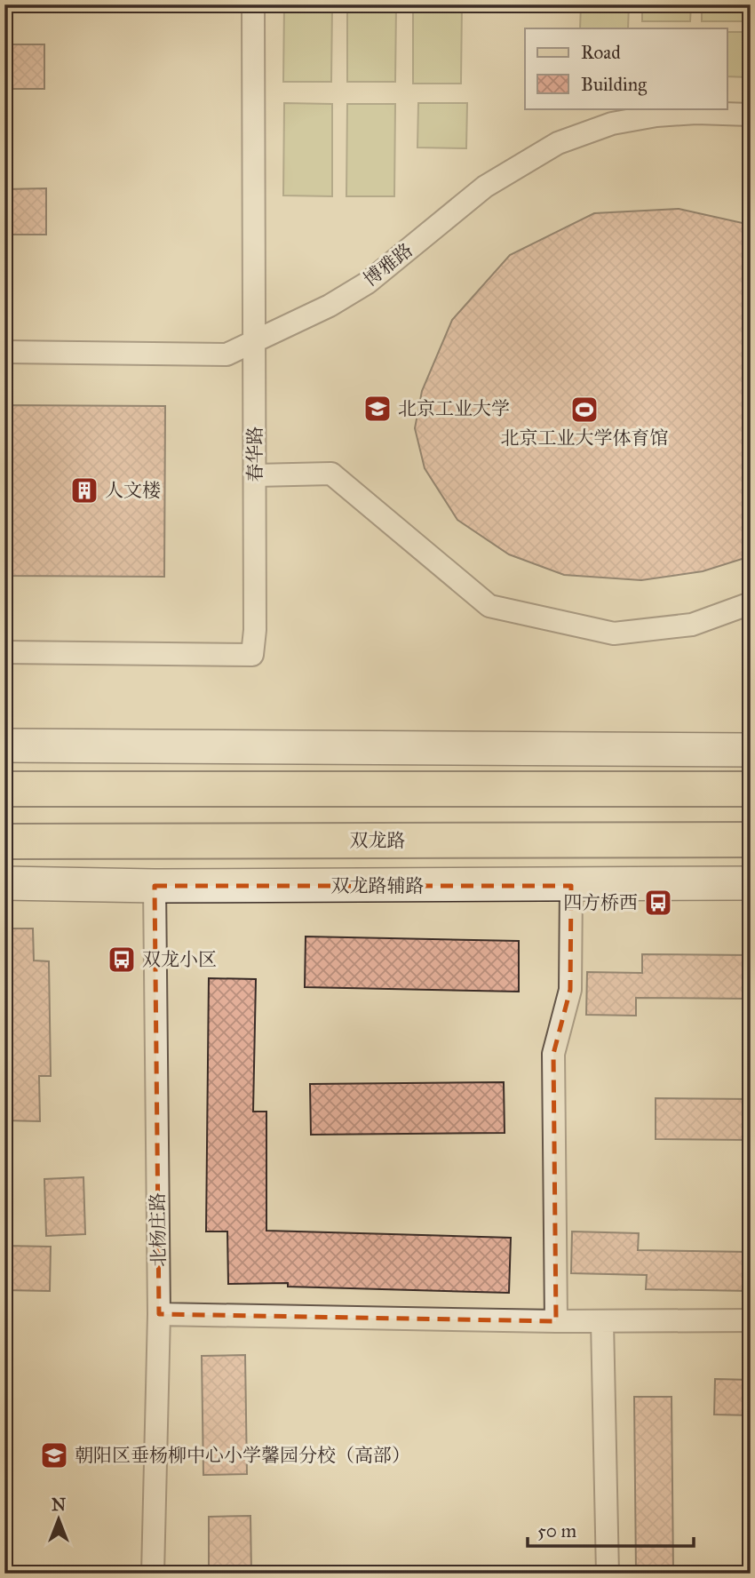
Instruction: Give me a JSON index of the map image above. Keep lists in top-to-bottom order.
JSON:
{
  "streets": {
    "main road": ["双龙路", "双龙路辅路"],
    "street": ["博雅路", "春华路", "北杨庄路"]
  },
  "crossings": [
    ["博雅路", "春华路"],
    ["双龙路辅路", "北杨庄路"]
  ],
  "places": {
    "school or university": ["北京工业大学", "朝阳区垂杨柳中心小学馨园分校（高部）"],
    "sports": ["北京工业大学体育馆"],
    "building": ["人文楼"],
    "bus stop": ["四方桥西", "双龙小区"]
  },
  "legend": ["Road", "Building"],
  "scale_bar": "50 m",
  "north": "top"
}
